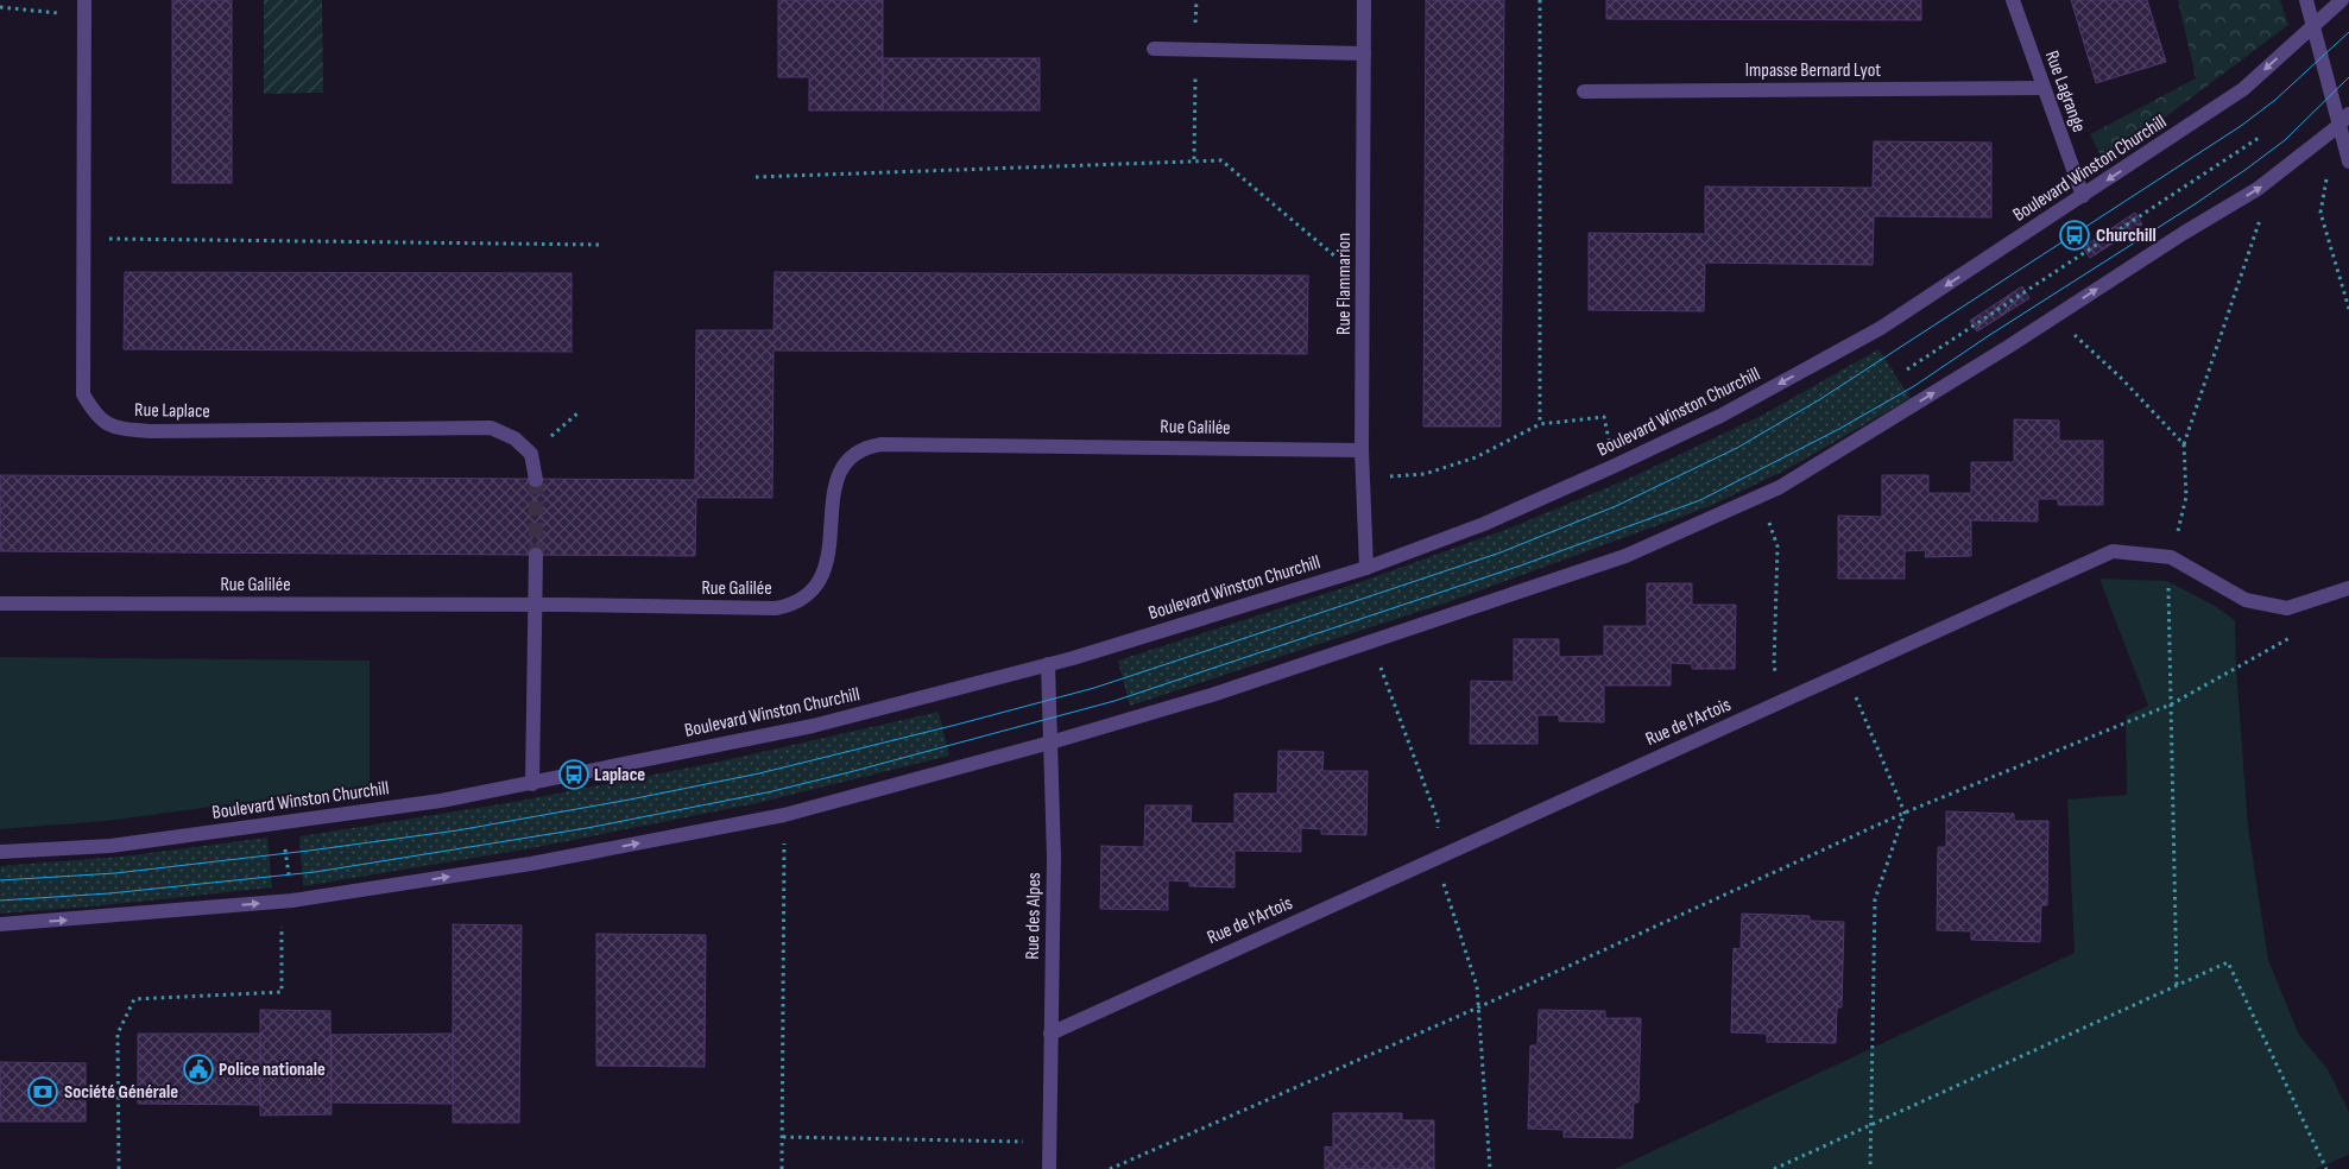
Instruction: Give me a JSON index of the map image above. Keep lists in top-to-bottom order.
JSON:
{
  "streets": {
    "street": [
      "Impasse Bernard Lyot",
      "Rue Lagrange",
      "Boulevard Winston Churchill",
      "Rue Flammarion",
      "Rue Laplace",
      "Rue Galilée",
      "Rue de l'Artois",
      "Rue des Alpes"
    ]
  },
  "crossings": [
    ["Impasse Bernard Lyot", "Rue Lagrange"],
    ["Rue Lagrange", "Boulevard Winston Churchill"],
    ["Boulevard Winston Churchill", "Rue Flammarion"],
    ["Boulevard Winston Churchill", "Rue des Alpes"],
    ["Rue Flammarion", "Rue Galilée"],
    ["Rue de l'Artois", "Rue des Alpes"]
  ],
  "places": {
    "bus stop": ["Churchill", "Laplace"],
    "public building": ["Police nationale"],
    "bank": ["Société Générale"]
  }
}
